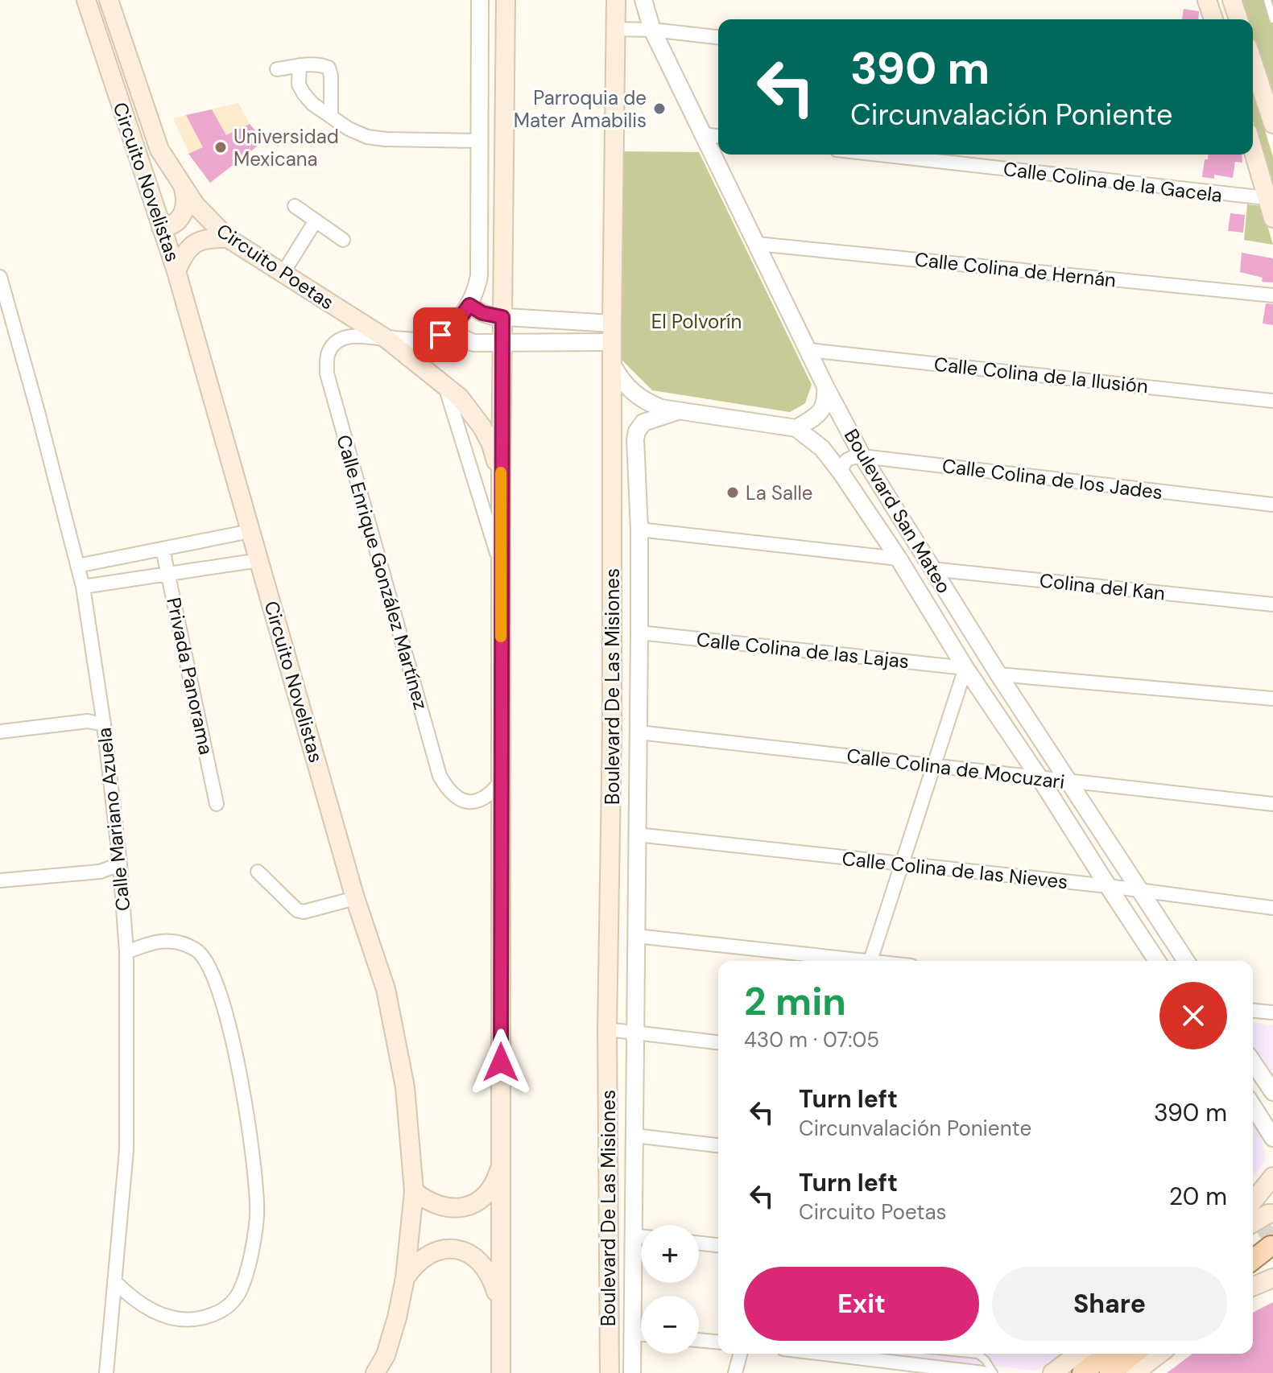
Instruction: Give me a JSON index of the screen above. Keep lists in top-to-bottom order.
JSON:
{
  "streets": {
    "main road": ["Circuito Novelistas", "Circuito Poetas", "Boulevard De Las Misiones"],
    "street": [
      "Calle Colina de la Gacela",
      "Calle Colina de Hernán",
      "Calle Colina de la Ilusión",
      "Calle Colina de los Jades",
      "Boulevard San Mateo",
      "Calle Enrique González Martínez",
      "Colina del Kan",
      "Calle Colina de las Lajas",
      "Privada Panorama",
      "Calle Colina de Mocuzari",
      "Calle Mariano Azuela",
      "Calle Colina de las Nieves"
    ]
  },
  "crossings": [
    ["Circuito Poetas", "Calle Enrique González Martínez"],
    ["Calle Colina de Hernán", "Boulevard San Mateo"],
    ["Calle Colina de la Ilusión", "Boulevard San Mateo"],
    ["Calle Colina de los Jades", "Boulevard San Mateo"],
    ["Boulevard San Mateo", "Colina del Kan"],
    ["Boulevard San Mateo", "Calle Colina de las Lajas"],
    ["Boulevard San Mateo", "Calle Colina de Mocuzari"],
    ["Boulevard San Mateo", "Calle Colina de las Nieves"],
    ["Calle Colina de las Lajas", "Boulevard De Las Misiones"],
    ["Boulevard De Las Misiones", "Calle Colina de Mocuzari"],
    ["Boulevard De Las Misiones", "Calle Colina de las Nieves"]
  ],
  "parks": ["El Polvorín"],
  "places": ["Parroquia de Mater Amabilis", "Universidad Mexicana", "La Salle"],
  "page": {
    "turn": ["390 m", "Circunvalación Poniente"],
    "heading": ["2 min", "430 m · 07:05"],
    "list": [
      {
        "name": "Turn left",
        "note": "Circunvalación Poniente",
        "value": "390 m"
      },
      {
        "name": "Turn left",
        "note": "Circuito Poetas",
        "value": "20 m"
      }
    ],
    "map_buttons": ["+", "−"],
    "buttons": ["Exit", "Share"]
  }
}
